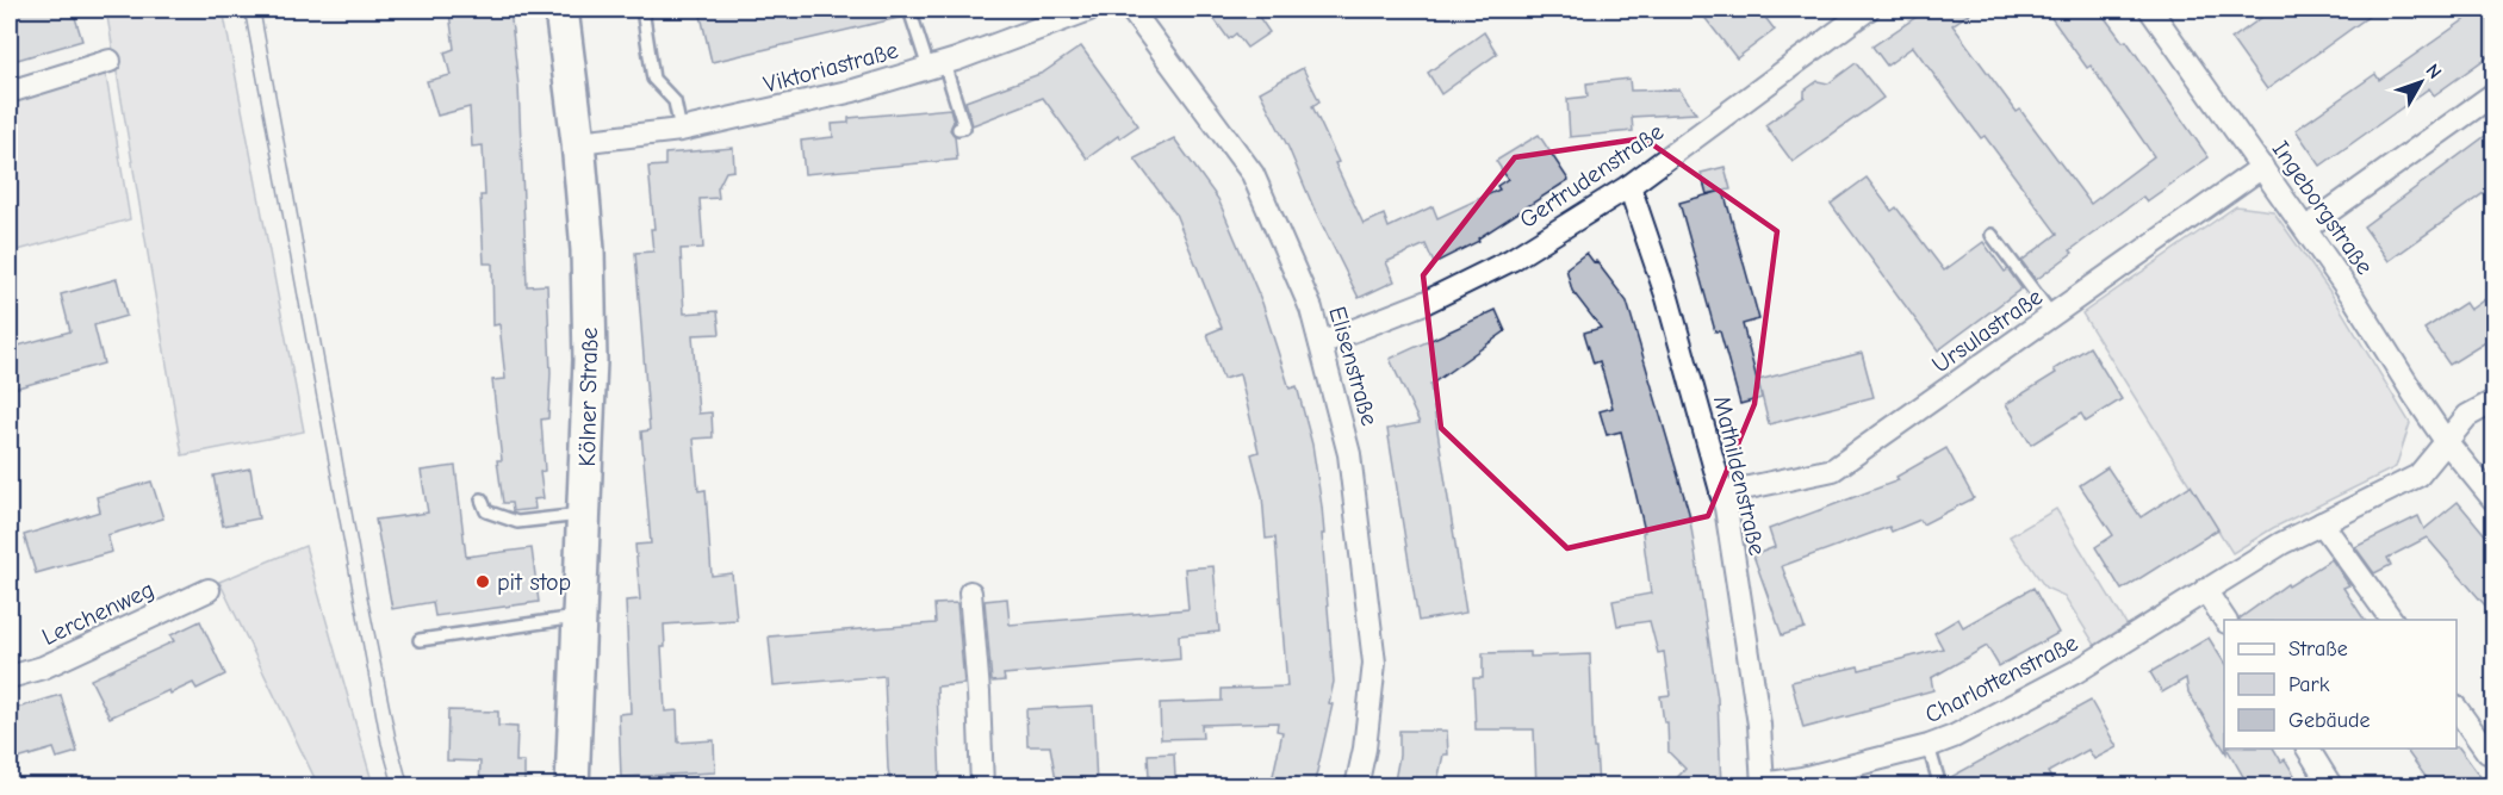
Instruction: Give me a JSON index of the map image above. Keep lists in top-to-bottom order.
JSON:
{
  "streets": {
    "main road": ["Kölner Straße"],
    "street": [
      "Viktoriastraße",
      "Gertrudenstraße",
      "Ingeborgstraße",
      "Ursulastraße",
      "Elisenstraße",
      "Mathildenstraße",
      "Lerchenweg",
      "Charlottenstraße"
    ]
  },
  "crossings": [
    ["Viktoriastraße", "Kölner Straße"],
    ["Gertrudenstraße", "Elisenstraße"],
    ["Gertrudenstraße", "Mathildenstraße"],
    ["Ingeborgstraße", "Ursulastraße"],
    ["Ingeborgstraße", "Charlottenstraße"],
    ["Ursulastraße", "Mathildenstraße"],
    ["Mathildenstraße", "Charlottenstraße"]
  ],
  "places": ["pit stop"],
  "legend": ["Straße", "Park", "Gebäude"],
  "north": "top right"
}
